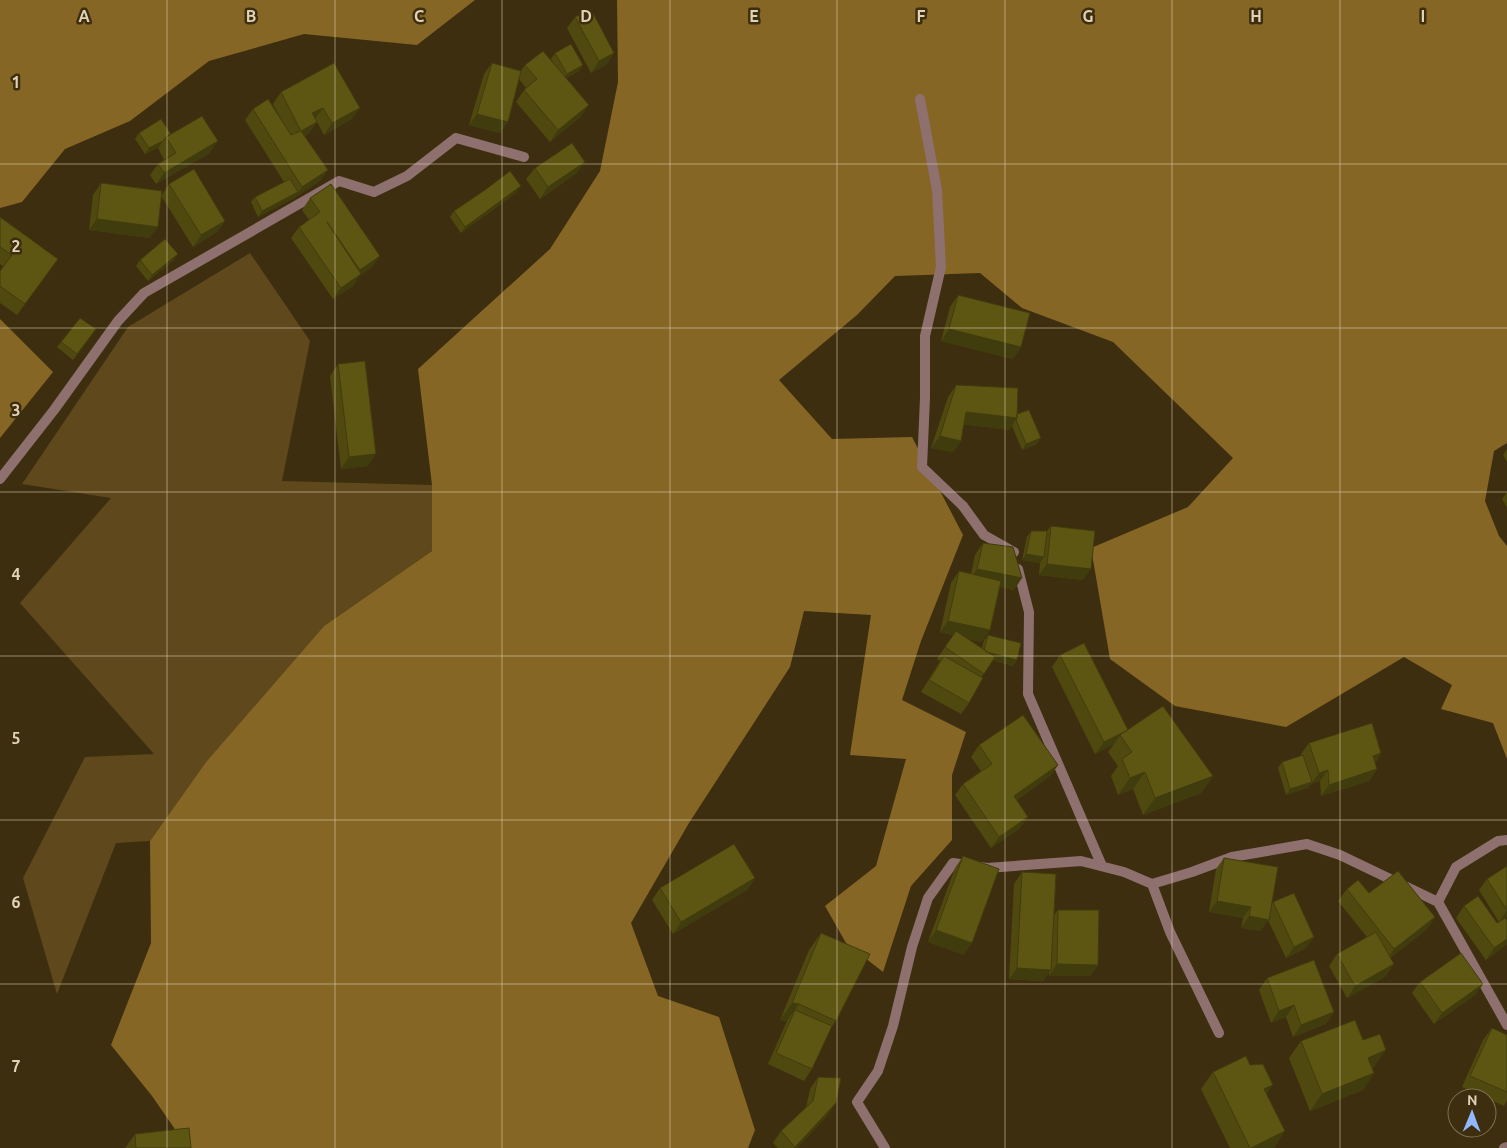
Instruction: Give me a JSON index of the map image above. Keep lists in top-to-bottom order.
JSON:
{
  "north": "top",
  "grid": {
    "columns": [
      "A",
      "B",
      "C",
      "D",
      "E",
      "F",
      "G",
      "H",
      "I"
    ],
    "rows": [
      "1",
      "2",
      "3",
      "4",
      "5",
      "6",
      "7"
    ]
  }
}
